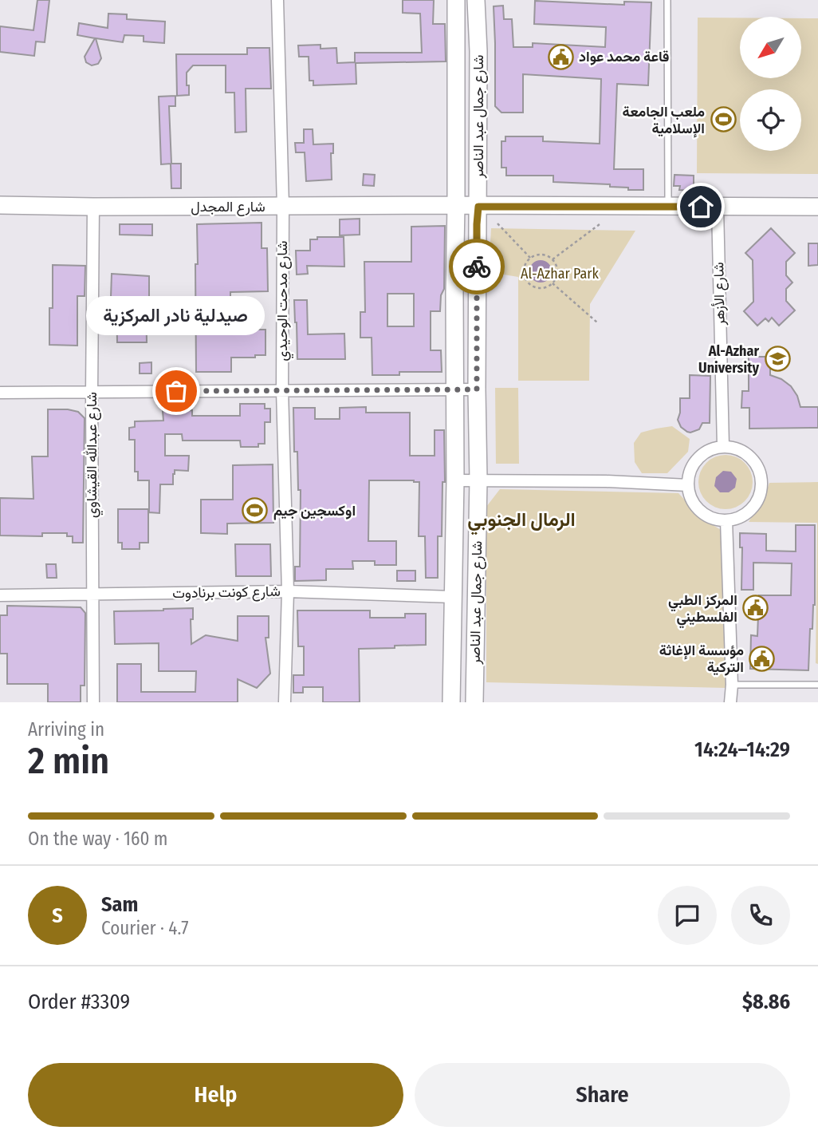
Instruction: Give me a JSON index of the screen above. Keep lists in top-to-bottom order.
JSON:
{
  "streets": {
    "main road": ["شارع جمال عبد الناصر", "شارع المجدل"],
    "street": [
      "شارع الأزهر",
      "شارع مدحت الوحيدي",
      "شارع عبدالله القيشاوي",
      "شارع كونت برنادوت"
    ]
  },
  "crossings": [
    ["شارع جمال عبد الناصر", "شارع المجدل"],
    ["شارع جمال عبد الناصر", "شارع كونت برنادوت"],
    ["شارع المجدل", "شارع الأزهر"],
    ["شارع المجدل", "شارع مدحت الوحيدي"],
    ["شارع المجدل", "شارع عبدالله القيشاوي"],
    ["شارع مدحت الوحيدي", "شارع كونت برنادوت"],
    ["شارع عبدالله القيشاوي", "شارع كونت برنادوت"]
  ],
  "districts": ["الرمال الجنوبي"],
  "parks": ["Al-Azhar Park"],
  "places": {
    "public building": ["قاعة محمد عواد", "المركز الطبي الفلسطيني", "مؤسسة الإغاثة التركية"],
    "sports": ["ملعب الجامعة الإسلامية", "اوكسجين جيم"],
    "school or university": ["Al-Azhar University"],
    "other": ["صيدلية نادر المركزية"]
  },
  "north": "bottom left",
  "page": {
    "bubble": "صيدلية نادر المركزية",
    "heading": ["2 min", "Arriving in", "14:24–14:29"],
    "panel": [
      "Sam",
      "Courier · 4.7",
      "Order #3309",
      "$8.86"
    ],
    "bar": "On the way · 160 m",
    "round": "S",
    "buttons": ["Help", "Share"]
  }
}
